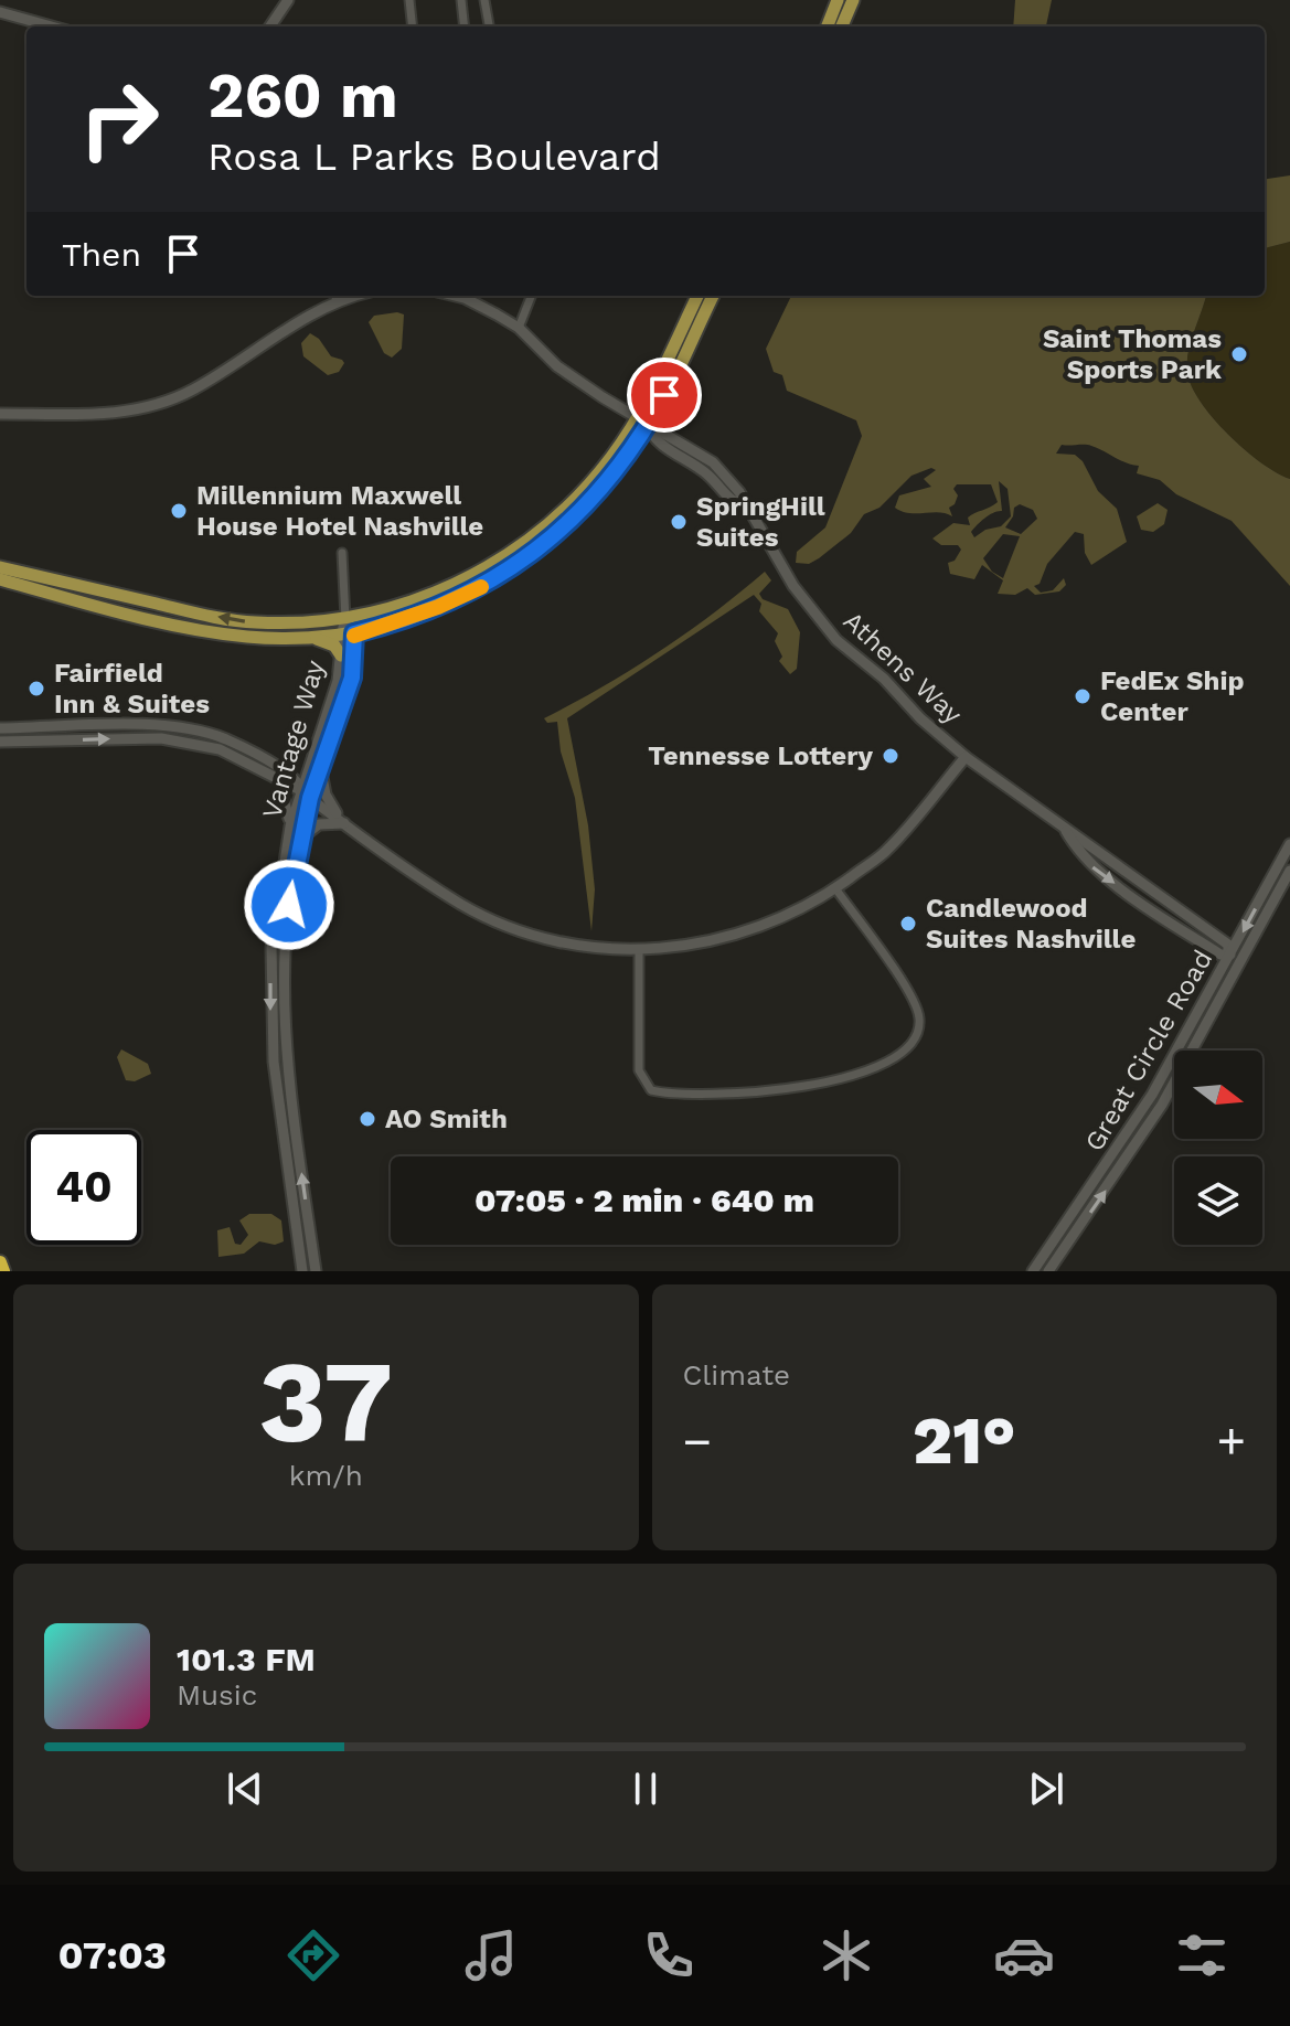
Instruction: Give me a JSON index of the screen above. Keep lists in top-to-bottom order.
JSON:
{
  "streets": {
    "street": ["Athens Way", "Vantage Way", "Great Circle Road"]
  },
  "crossings": [
    ["Athens Way", "Great Circle Road"]
  ],
  "places": [
    "Saint Thomas Sports Park",
    "Millennium Maxwell House Hotel Nashville",
    "SpringHill Suites",
    "Fairfield Inn & Suites",
    "FedEx Ship Center",
    "Tennesse Lottery",
    "Candlewood Suites Nashville",
    "AO Smith"
  ],
  "north": "right",
  "page": {
    "turn": ["260 m", "Rosa L Parks Boulevard"],
    "then": "Then",
    "limit": "40",
    "trip": "07:05 · 2 min · 640 m",
    "tile": [
      ["37", "km/h"],
      "Climate"
    ],
    "heat": ["−", "21°", "+"],
    "song": ["101.3 FM", "Music"],
    "tabs": "07:03"
  }
}
